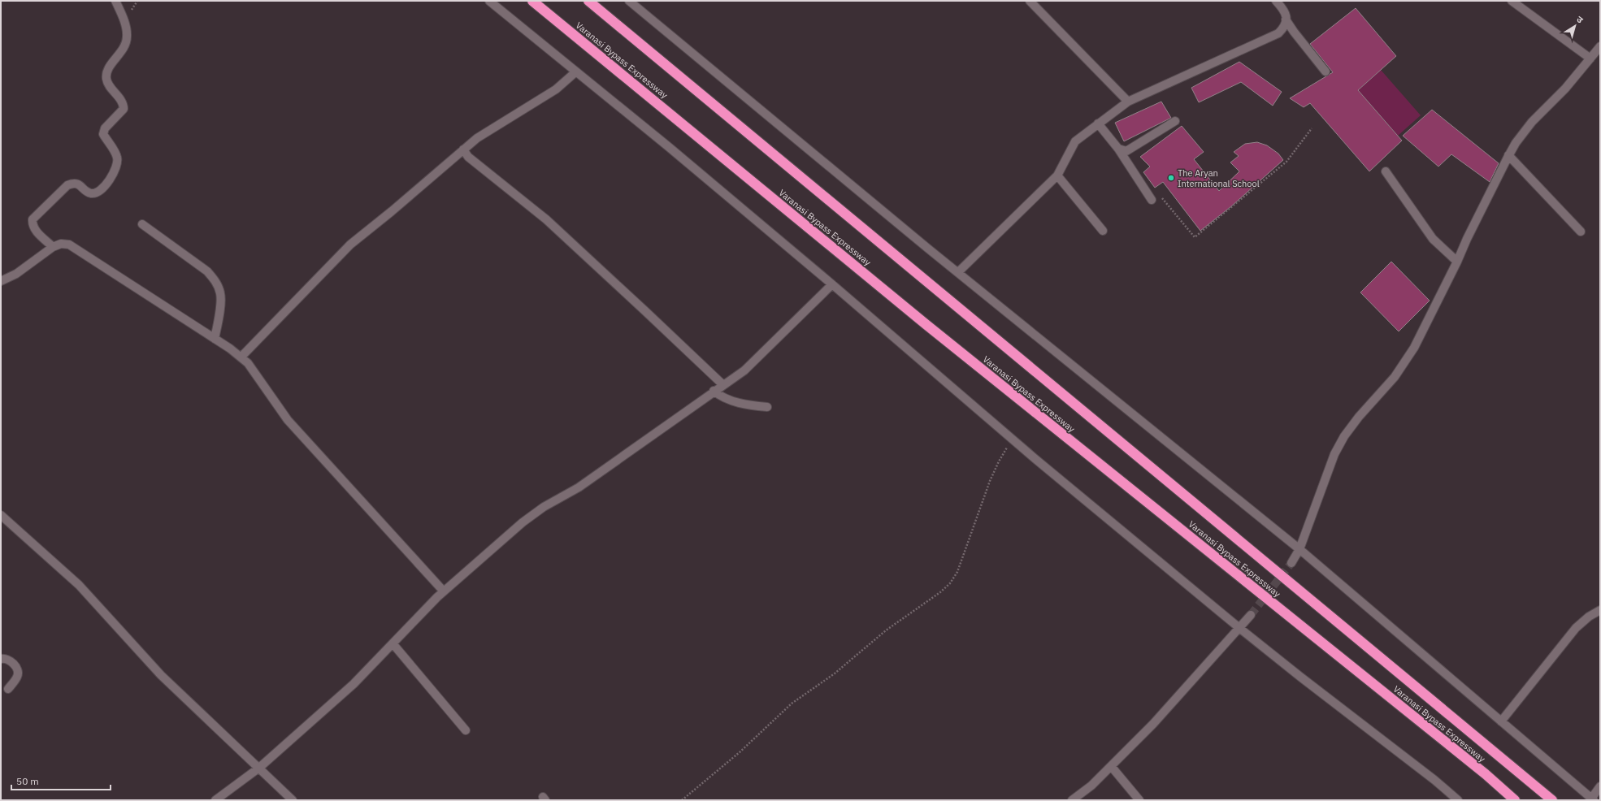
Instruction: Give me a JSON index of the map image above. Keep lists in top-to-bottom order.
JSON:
{
  "streets": {
    "highway": ["Varanasi Bypass Expressway"]
  },
  "places": ["The Aryan International School"],
  "scale_bar": "50 m",
  "north": "top right"
}
